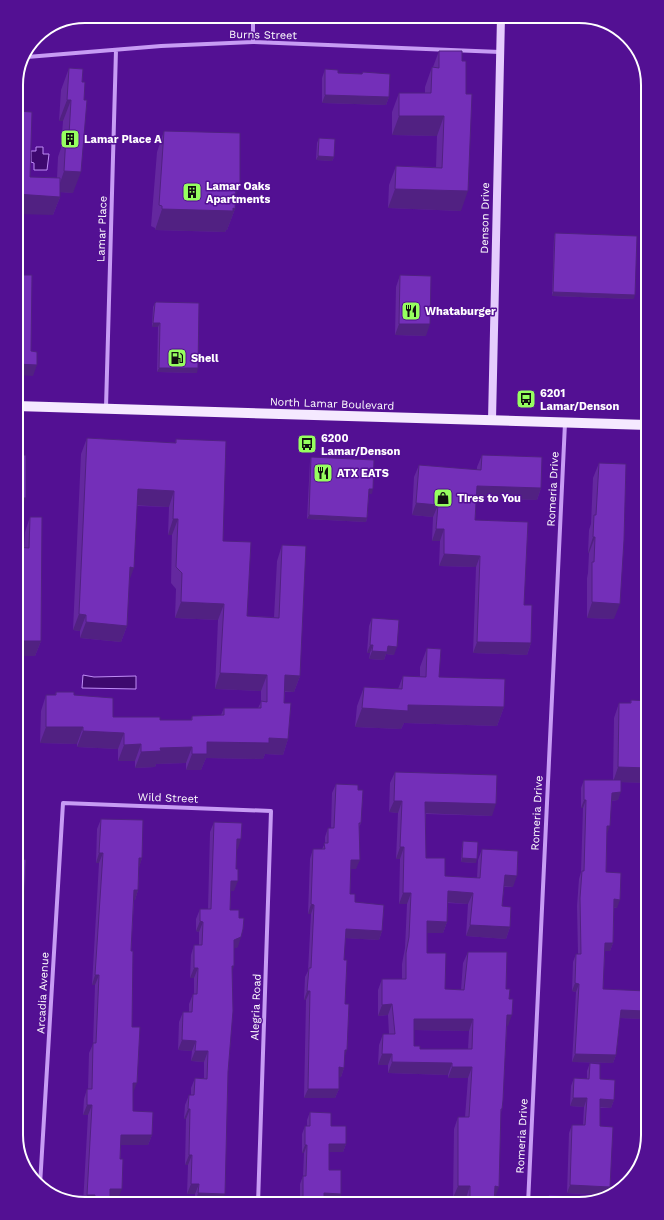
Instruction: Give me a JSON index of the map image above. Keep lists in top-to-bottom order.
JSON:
{
  "streets": {
    "main road": ["North Lamar Boulevard"],
    "street": [
      "Burns Street",
      "Denson Drive",
      "Lamar Place",
      "Romeria Drive",
      "Wild Street",
      "Arcadia Avenue",
      "Alegria Road"
    ]
  },
  "crossings": [
    ["Burns Street", "Denson Drive"],
    ["Burns Street", "Lamar Place"],
    ["Denson Drive", "North Lamar Boulevard"],
    ["Lamar Place", "North Lamar Boulevard"],
    ["North Lamar Boulevard", "Romeria Drive"],
    ["Wild Street", "Arcadia Avenue"],
    ["Wild Street", "Alegria Road"]
  ],
  "places": {
    "building": ["Lamar Place A", "Lamar Oaks Apartments"],
    "restaurant": ["Whataburger", "ATX EATS"],
    "fuel station": ["Shell"],
    "bus stop": ["6201 Lamar/Denson", "6200 Lamar/Denson"],
    "shop": ["Tires to You"]
  }
}
